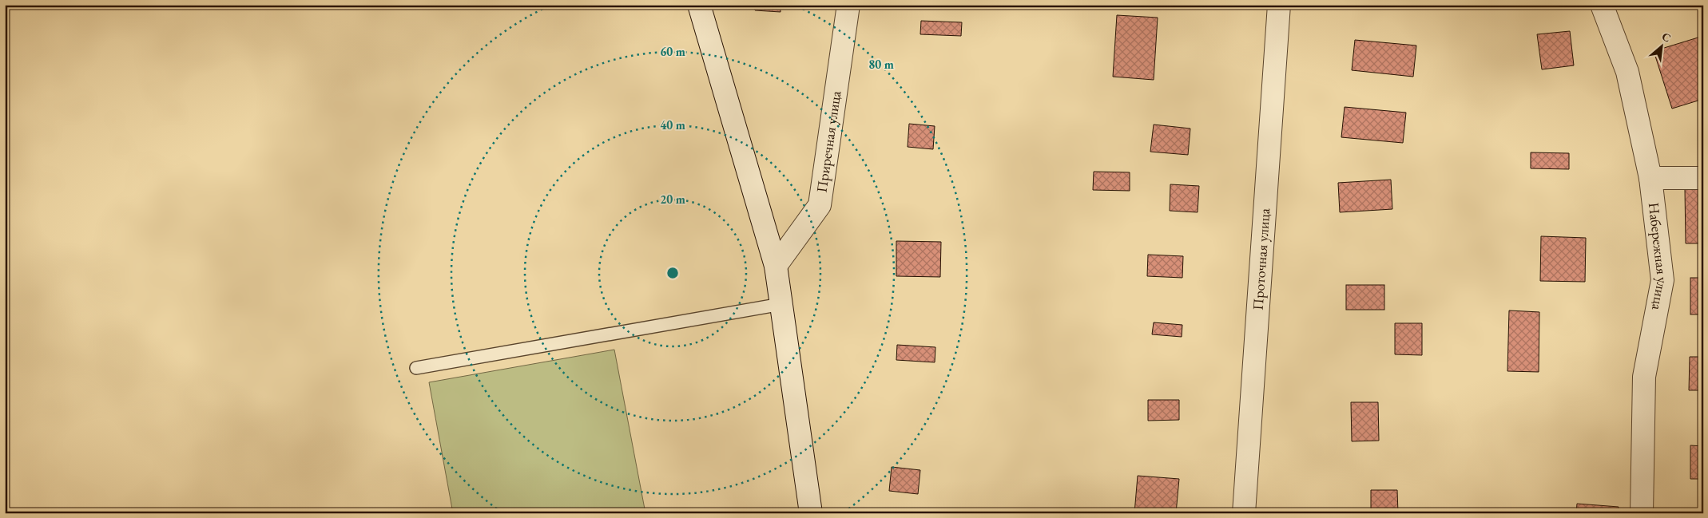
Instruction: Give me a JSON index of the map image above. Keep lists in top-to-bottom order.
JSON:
{
  "streets": {
    "street": ["Приречная улица", "Набережная улица", "Проточная улица"]
  },
  "north": "top right",
  "rings": [
    "60 m",
    "80 m",
    "40 m",
    "20 m"
  ]
}
